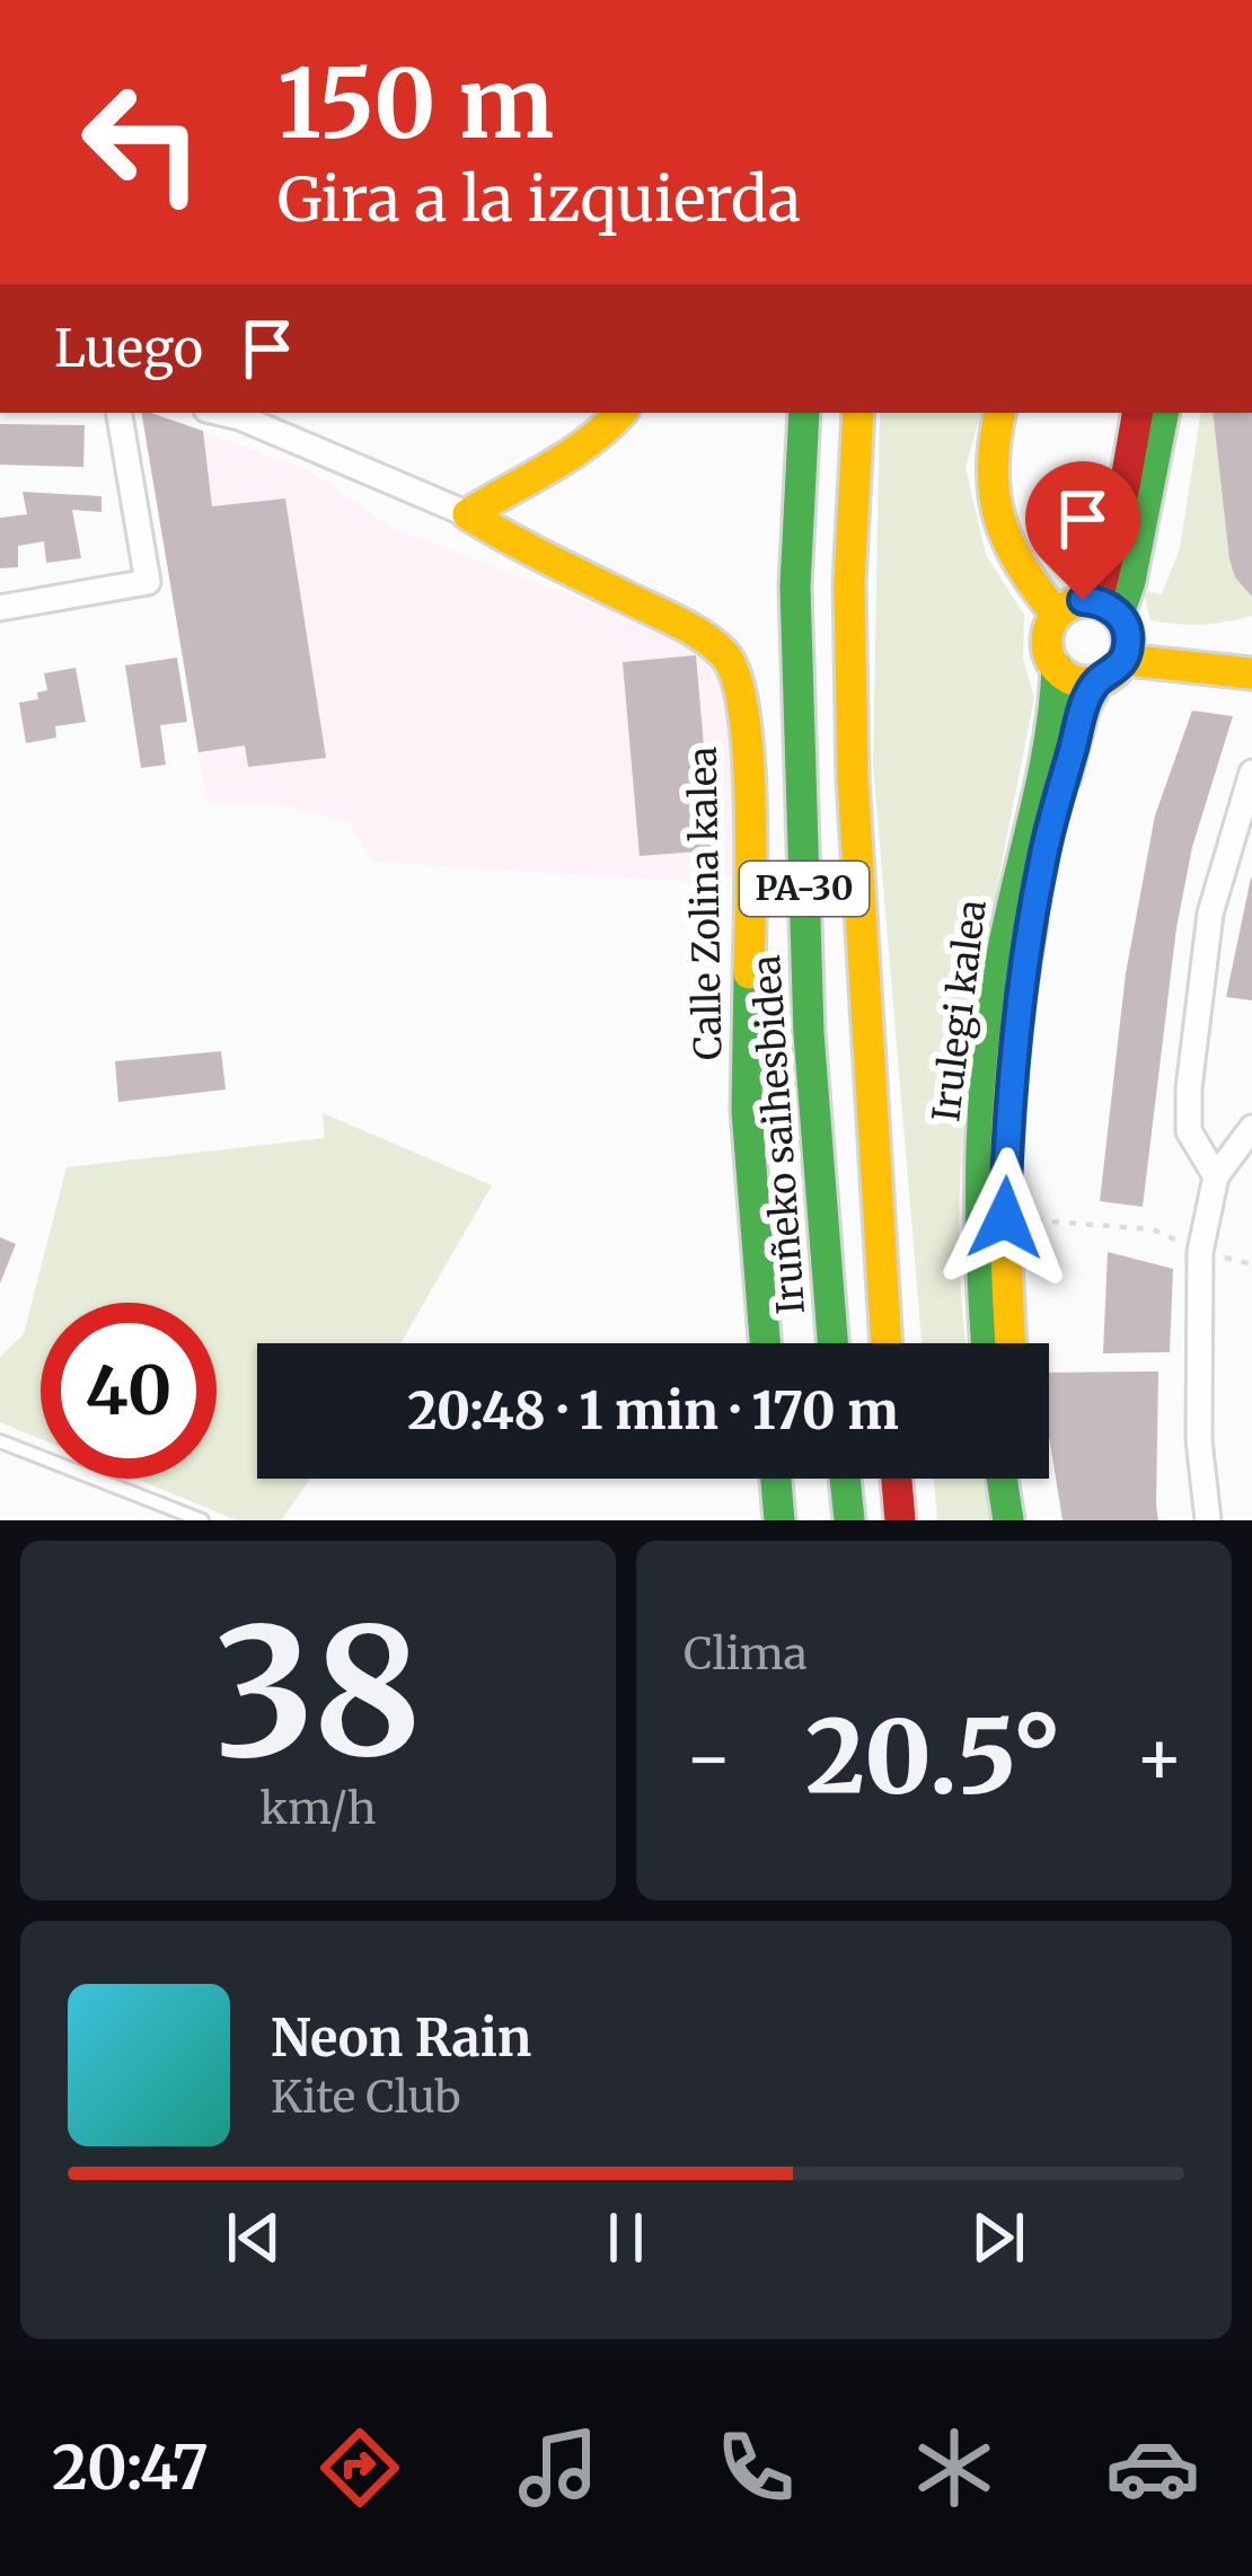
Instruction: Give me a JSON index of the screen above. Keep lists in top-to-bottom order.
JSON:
{
  "streets": {
    "main road": [
      "PA-30",
      "Calle Zolina kalea",
      "Irulegi kalea",
      "Iruñeko saihesbidea"
    ]
  },
  "page": {
    "turn": ["150 m", "Gira a la izquierda"],
    "then": "Luego",
    "limit": "40",
    "trip": "20:48 · 1 min · 170 m",
    "tile": [
      ["38", "km/h"],
      "Clima"
    ],
    "heat": ["−", "20.5°", "+"],
    "song": ["Neon Rain", "Kite Club"],
    "tabs": "20:47"
  }
}
